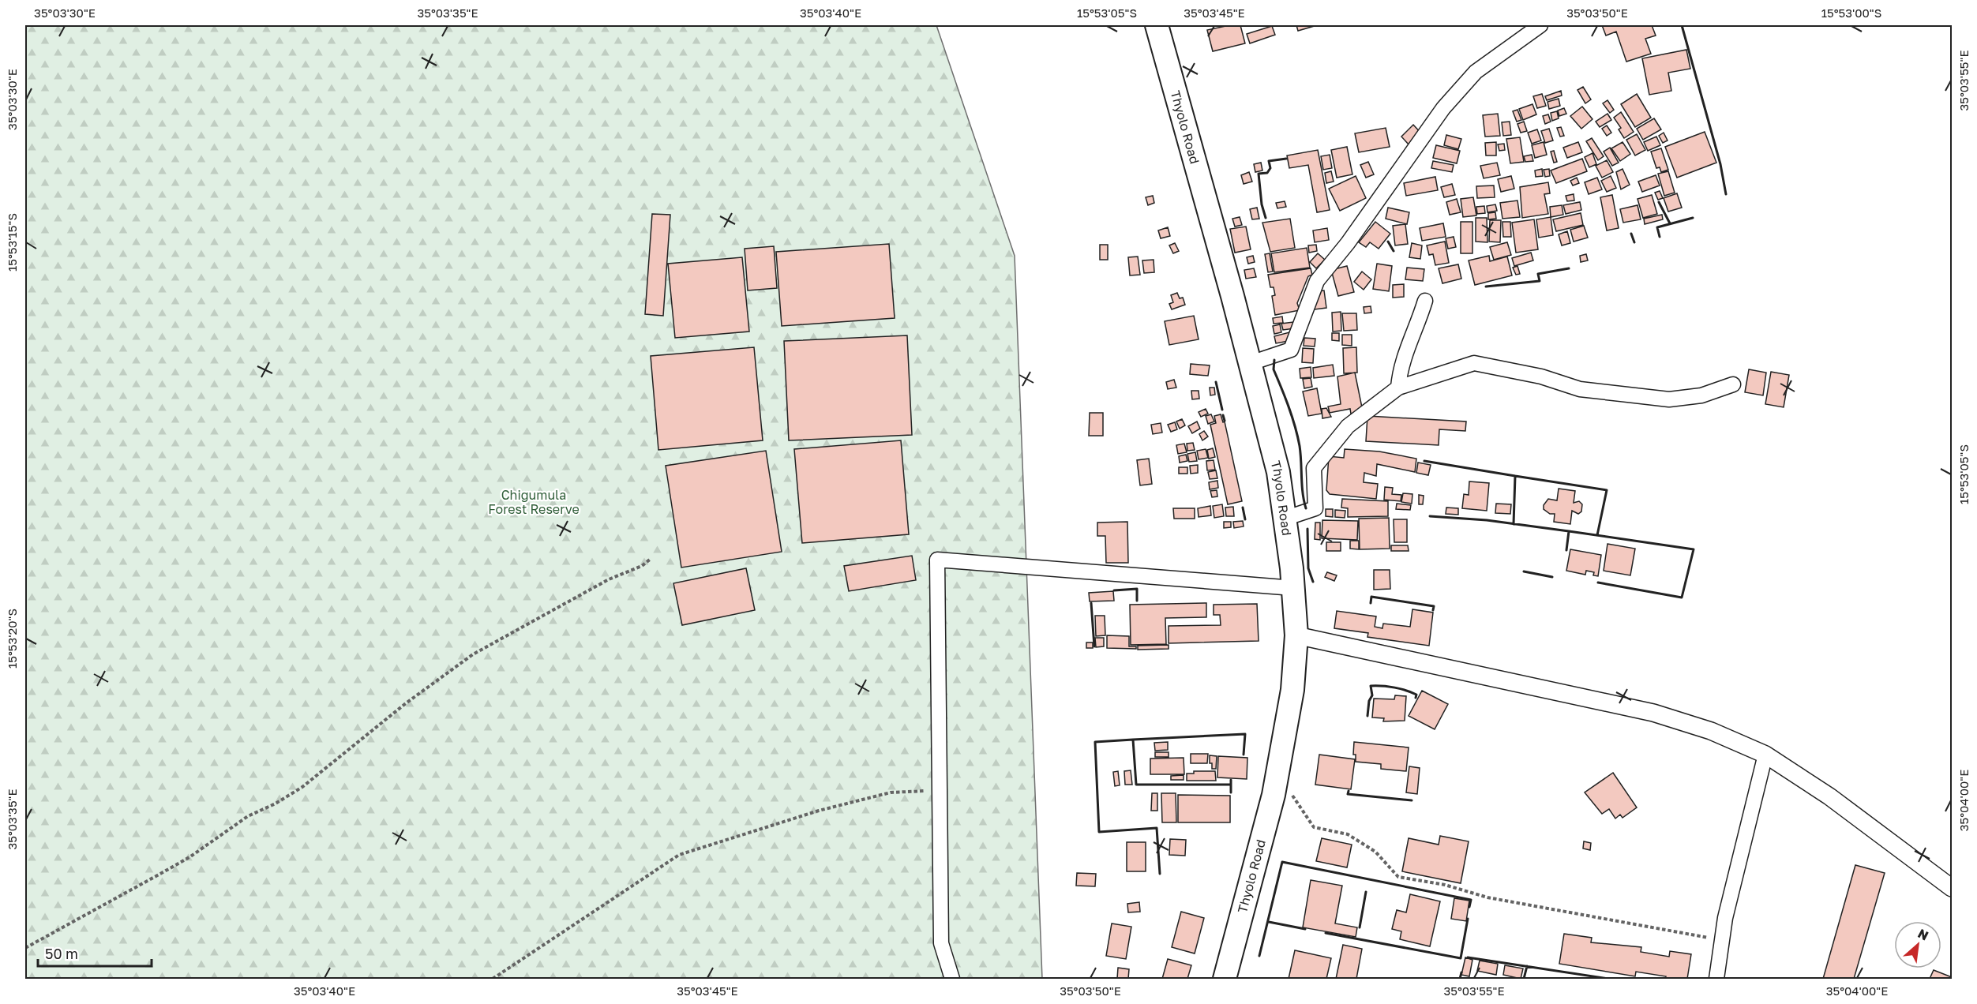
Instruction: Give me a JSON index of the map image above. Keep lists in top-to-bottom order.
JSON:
{
  "streets": {
    "highway": ["Thyolo Road"]
  },
  "parks": ["Chigumula Forest Reserve"],
  "scale_bar": "50 m",
  "north": "top right",
  "coordinates": [
    "35°03'30\"E",
    "35°03'35\"E",
    "35°03'40\"E",
    "15°53'05\"S",
    "35°03'45\"E",
    "35°03'50\"E",
    "15°53'00\"S",
    "35°03'55\"E",
    "15°53'15\"S",
    "15°53'20\"S",
    "35°04'00\"E"
  ]
}
